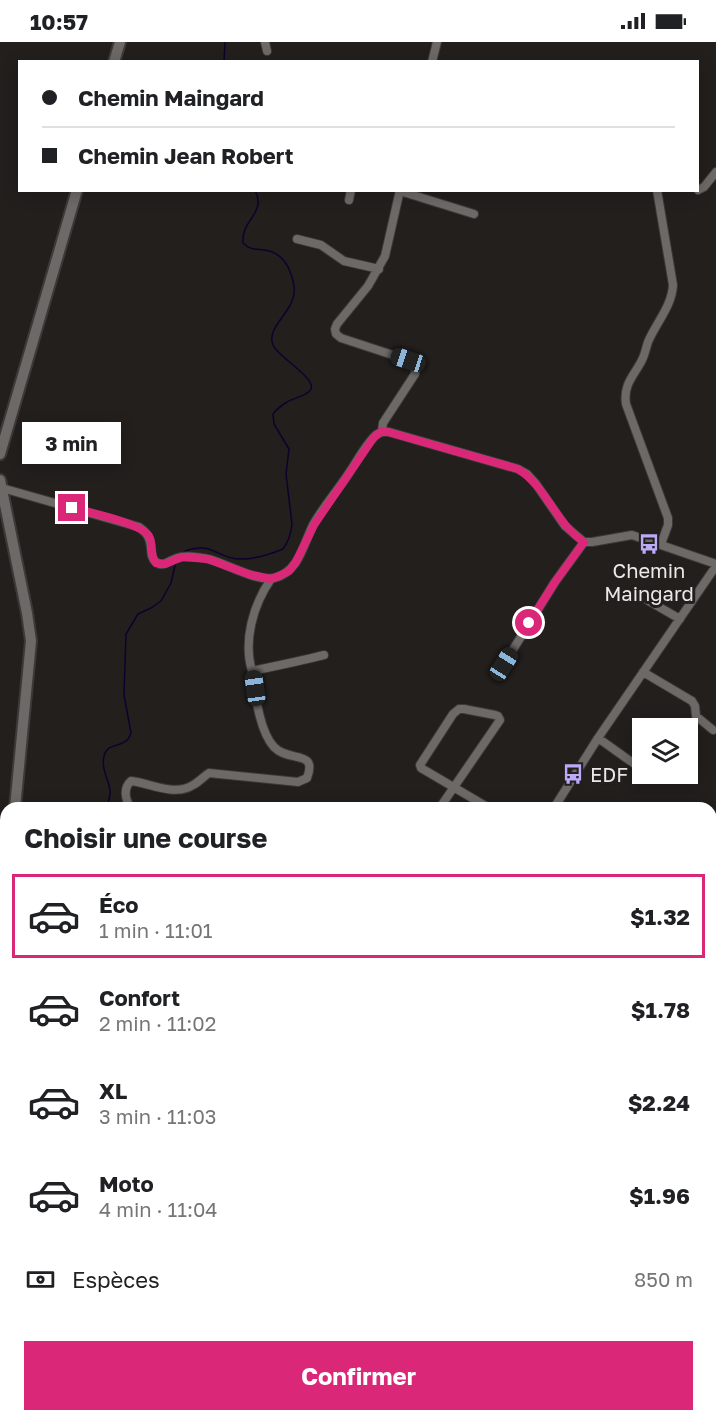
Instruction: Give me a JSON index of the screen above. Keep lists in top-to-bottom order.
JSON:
{
  "places": {
    "bus stop": ["Chemin Maingard", "EDF"]
  },
  "page": {
    "status": "10:57",
    "banner": ["Chemin Maingard", "Chemin Jean Robert"],
    "bubble": "3 min",
    "heading": "Choisir une course",
    "list": [
      {
        "name": "Éco",
        "note": "1 min · 11:01",
        "value": "$1.32"
      },
      {
        "name": "Confort",
        "note": "2 min · 11:02",
        "value": "$1.78"
      },
      {
        "name": "XL",
        "note": "3 min · 11:03",
        "value": "$2.24"
      },
      {
        "name": "Moto",
        "note": "4 min · 11:04",
        "value": "$1.96"
      }
    ],
    "pay": ["Espèces", "850 m"],
    "buttons": "Confirmer"
  }
}
